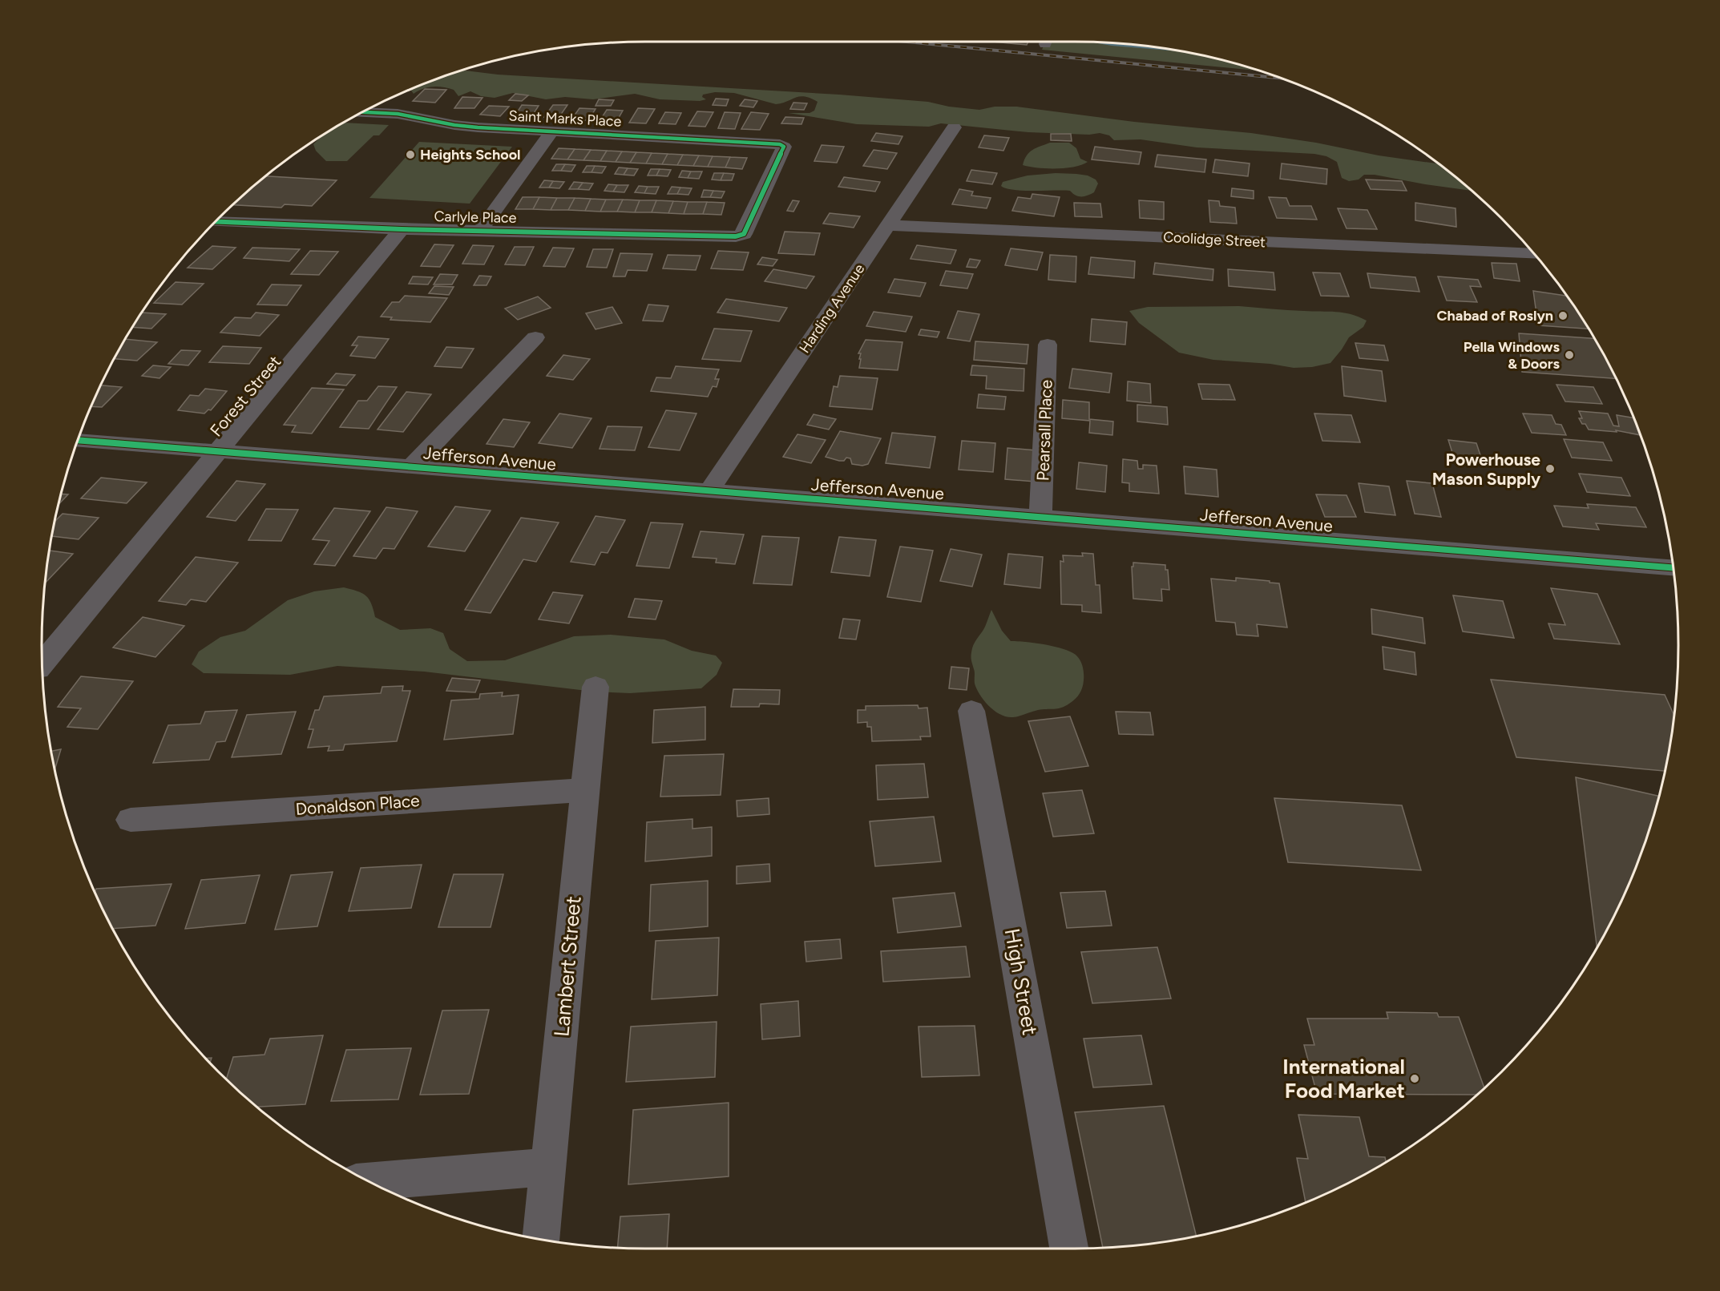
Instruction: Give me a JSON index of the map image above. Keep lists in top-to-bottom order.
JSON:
{
  "streets": {
    "street": [
      "Saint Marks Place",
      "Carlyle Place",
      "Coolidge Street",
      "Harding Avenue",
      "Forest Street",
      "Pearsall Place",
      "Jefferson Avenue",
      "Donaldson Place",
      "Lambert Street",
      "High Street"
    ]
  },
  "crossings": [
    ["Saint Marks Place", "Carlyle Place"],
    ["Carlyle Place", "Forest Street"],
    ["Coolidge Street", "Harding Avenue"],
    ["Harding Avenue", "Jefferson Avenue"],
    ["Forest Street", "Jefferson Avenue"],
    ["Pearsall Place", "Jefferson Avenue"],
    ["Donaldson Place", "Lambert Street"]
  ],
  "places": [
    "Heights School",
    "Chabad of Roslyn",
    "Pella Windows & Doors",
    "Powerhouse Mason Supply",
    "International Food Market"
  ]
}
